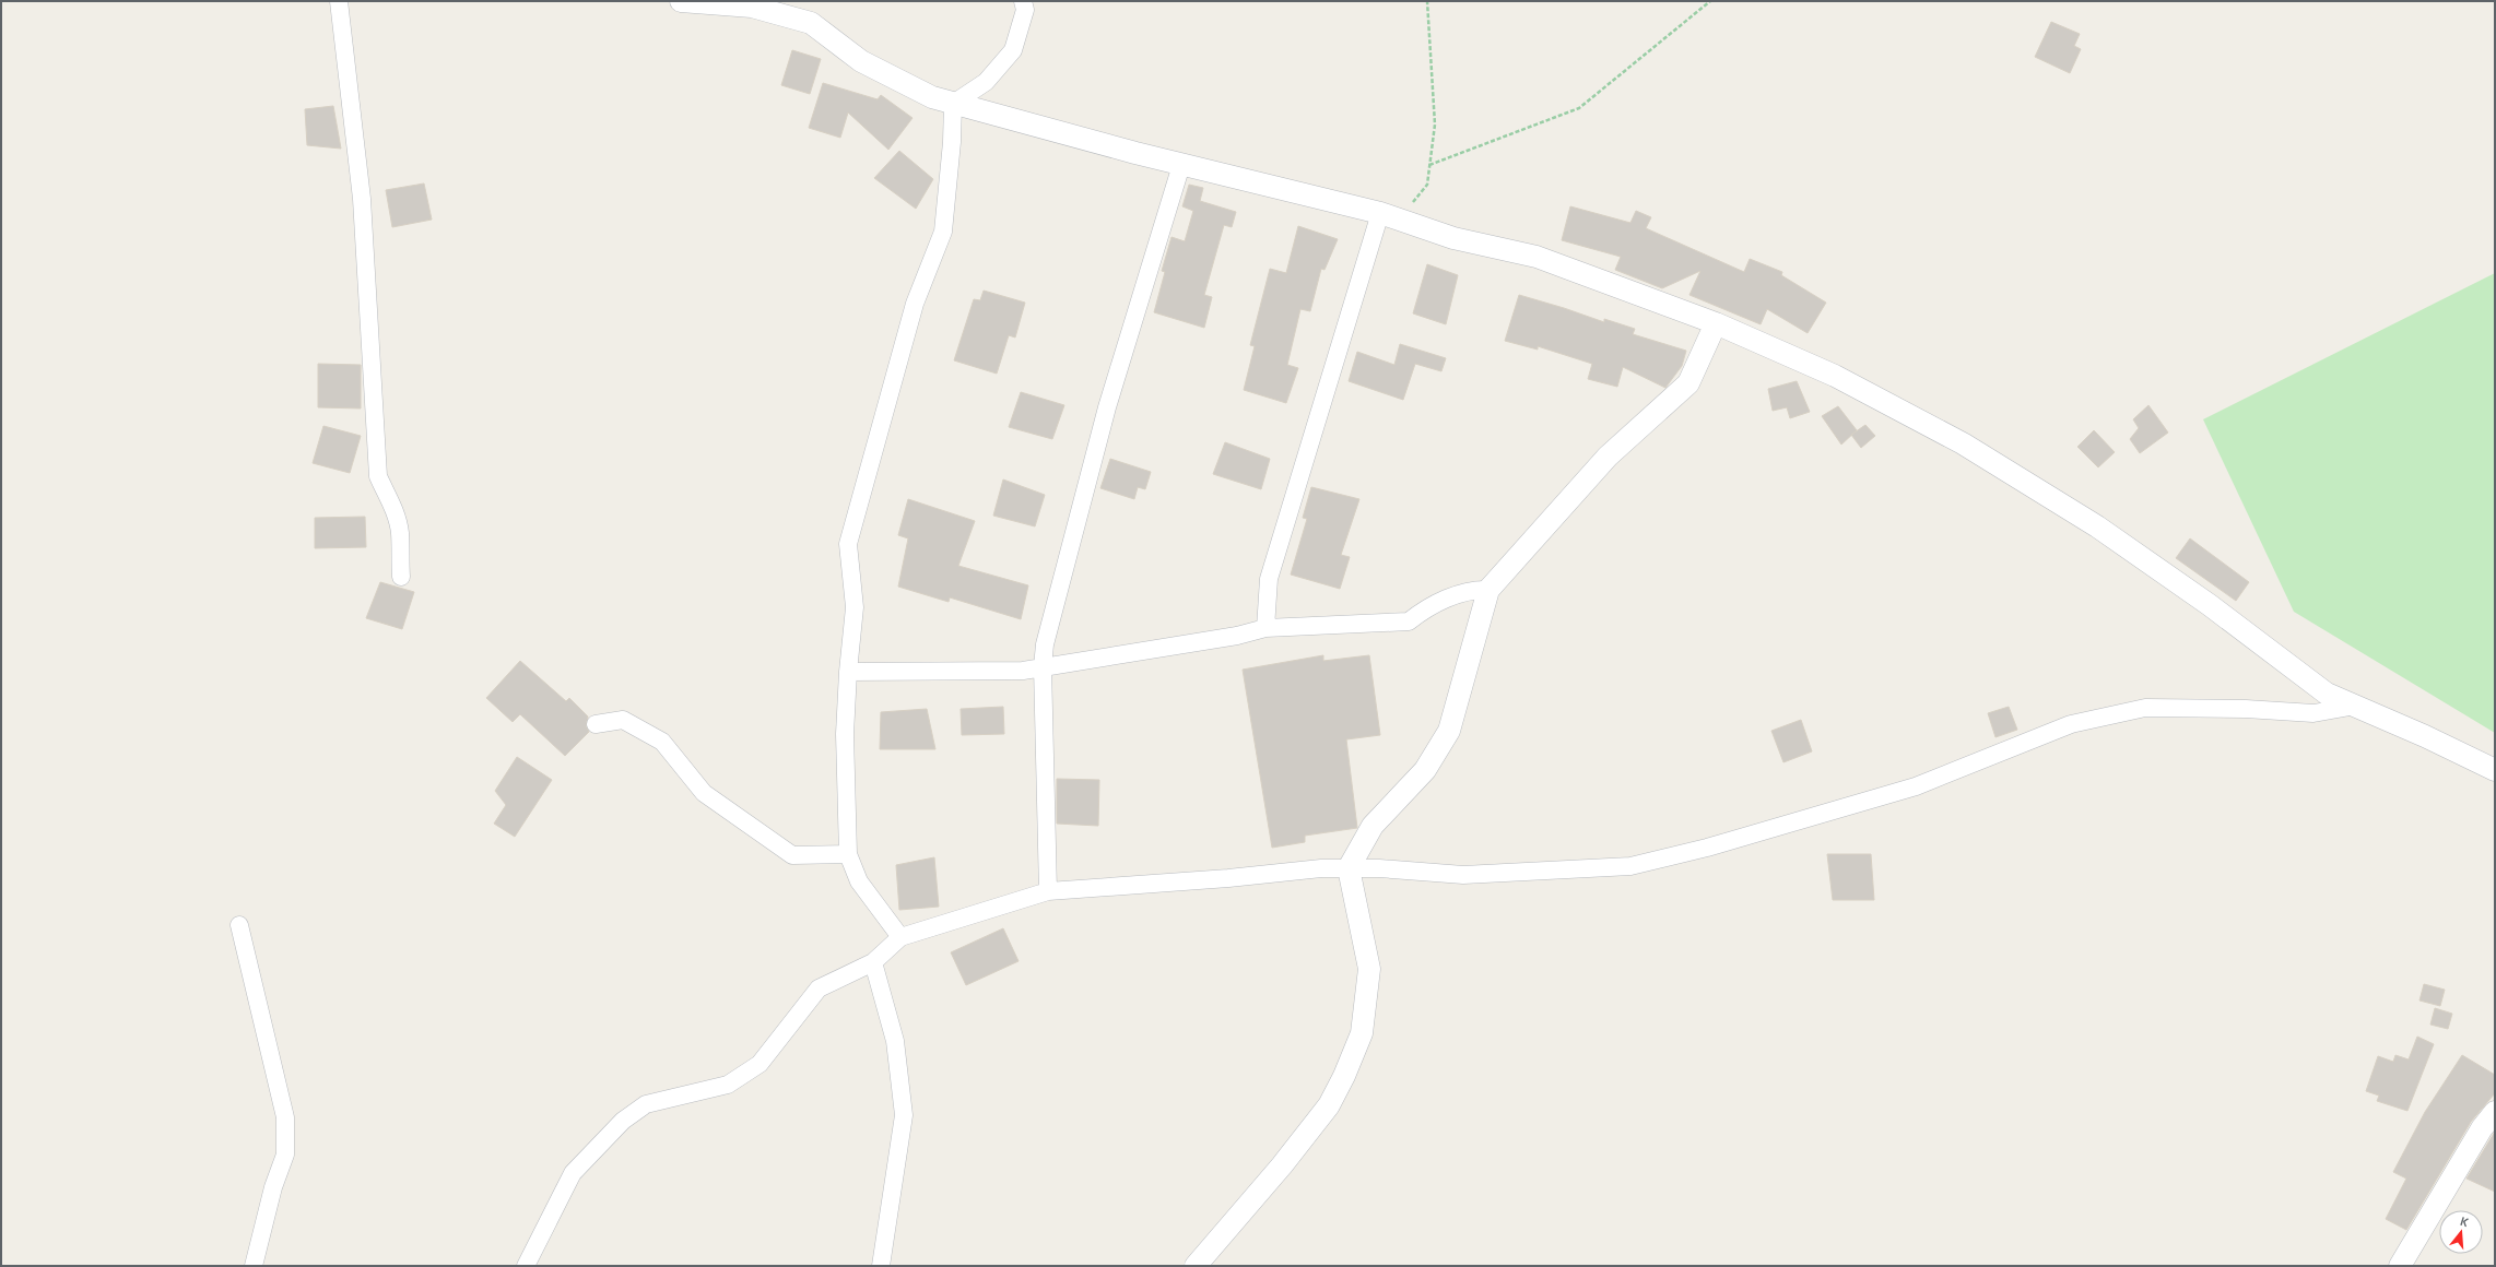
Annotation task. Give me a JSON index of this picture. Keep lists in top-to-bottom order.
{
  "north": "top"
}
